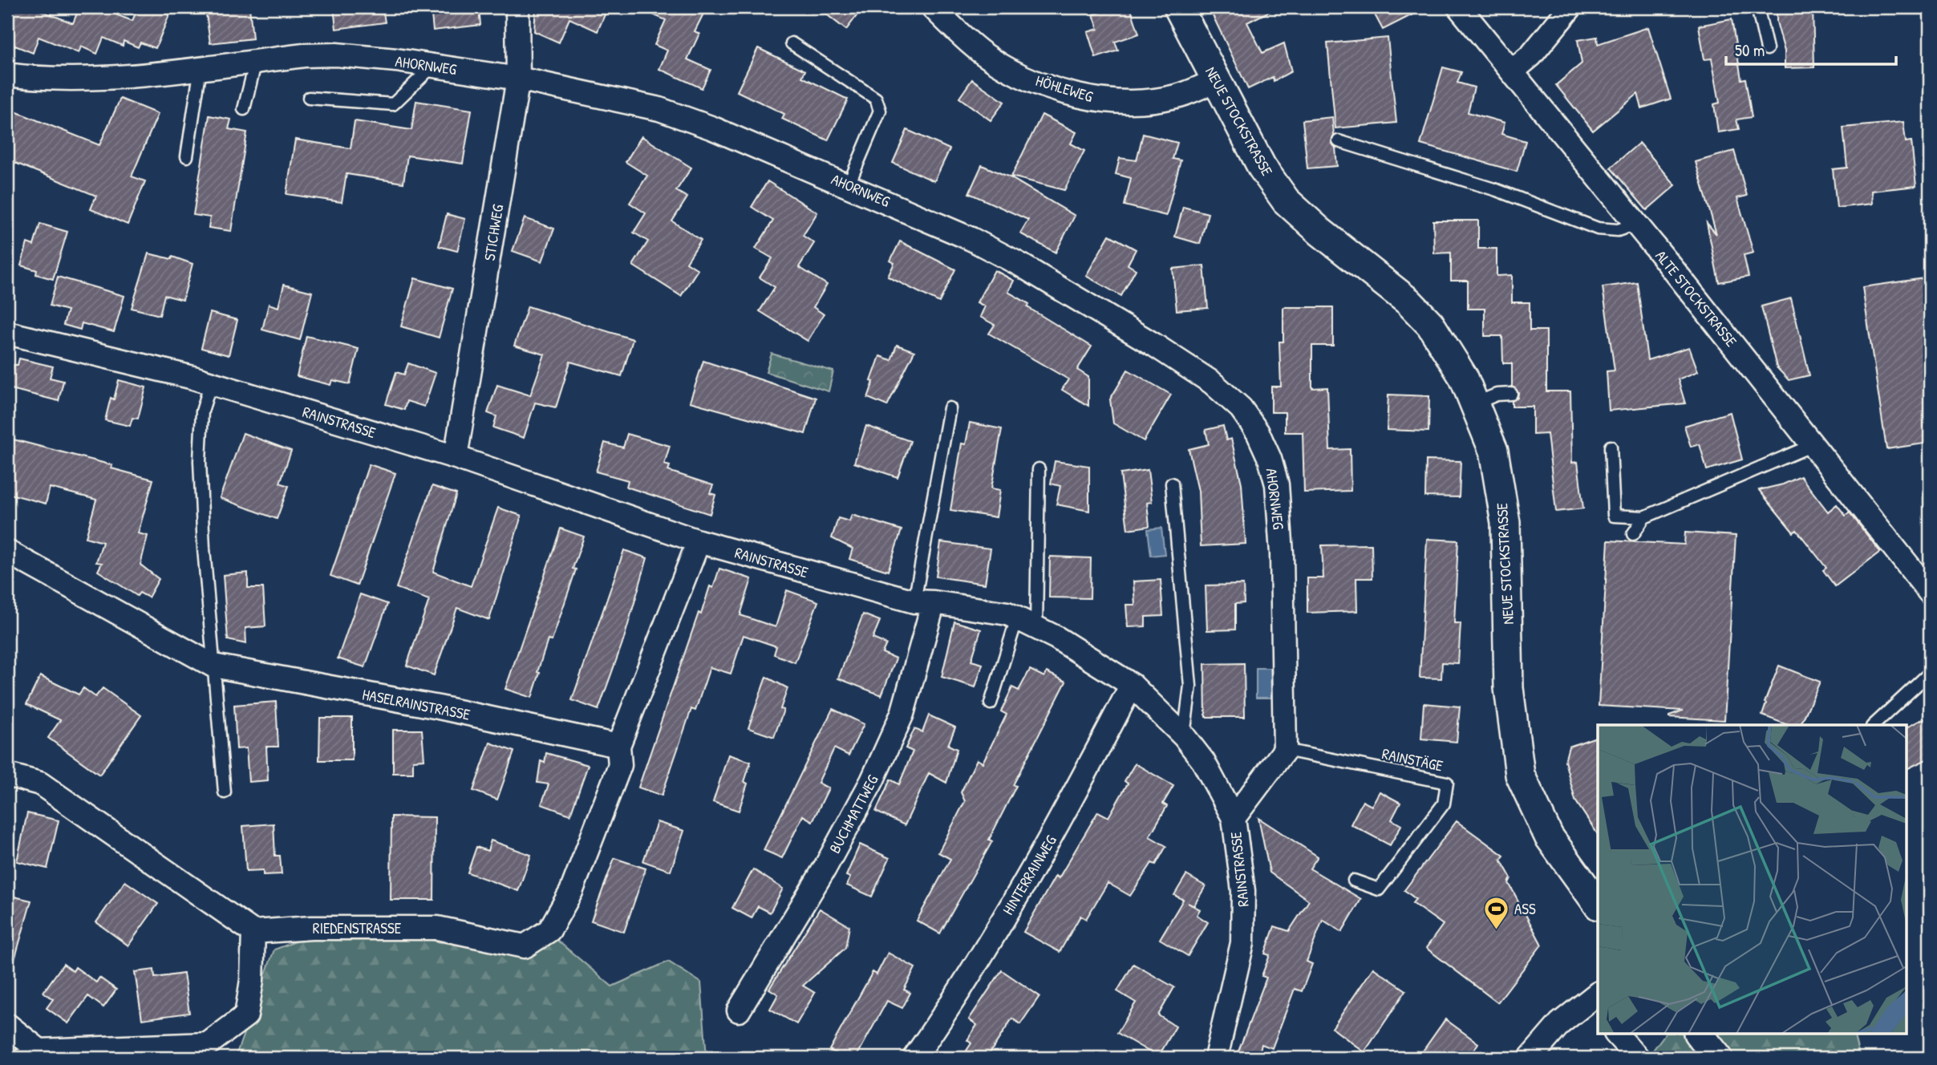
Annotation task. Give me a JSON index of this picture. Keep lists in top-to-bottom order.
{
  "streets": {
    "street": [
      "AHORNWEG",
      "HÖHLEWEG",
      "NEUE STOCKSTRASSE",
      "STICHWEG",
      "ALTE STOCKSTRASSE",
      "RAINSTRASSE",
      "HASELRAINSTRASSE",
      "BUCHMATTWEG",
      "HINTERRAINWEG",
      "RIEDENSTRASSE"
    ],
    "lane": ["RAINSTÄGE"]
  },
  "crossings": [
    ["AHORNWEG", "STICHWEG"],
    ["AHORNWEG", "RAINSTÄGE"],
    ["HÖHLEWEG", "NEUE STOCKSTRASSE"],
    ["STICHWEG", "RAINSTRASSE"],
    ["RAINSTRASSE", "BUCHMATTWEG"],
    ["RAINSTRASSE", "HINTERRAINWEG"],
    ["RAINSTRASSE", "RIEDENSTRASSE"],
    ["HASELRAINSTRASSE", "RIEDENSTRASSE"]
  ],
  "places": {
    "sports": ["ASS"]
  },
  "scale_bar": "50 m"
}
